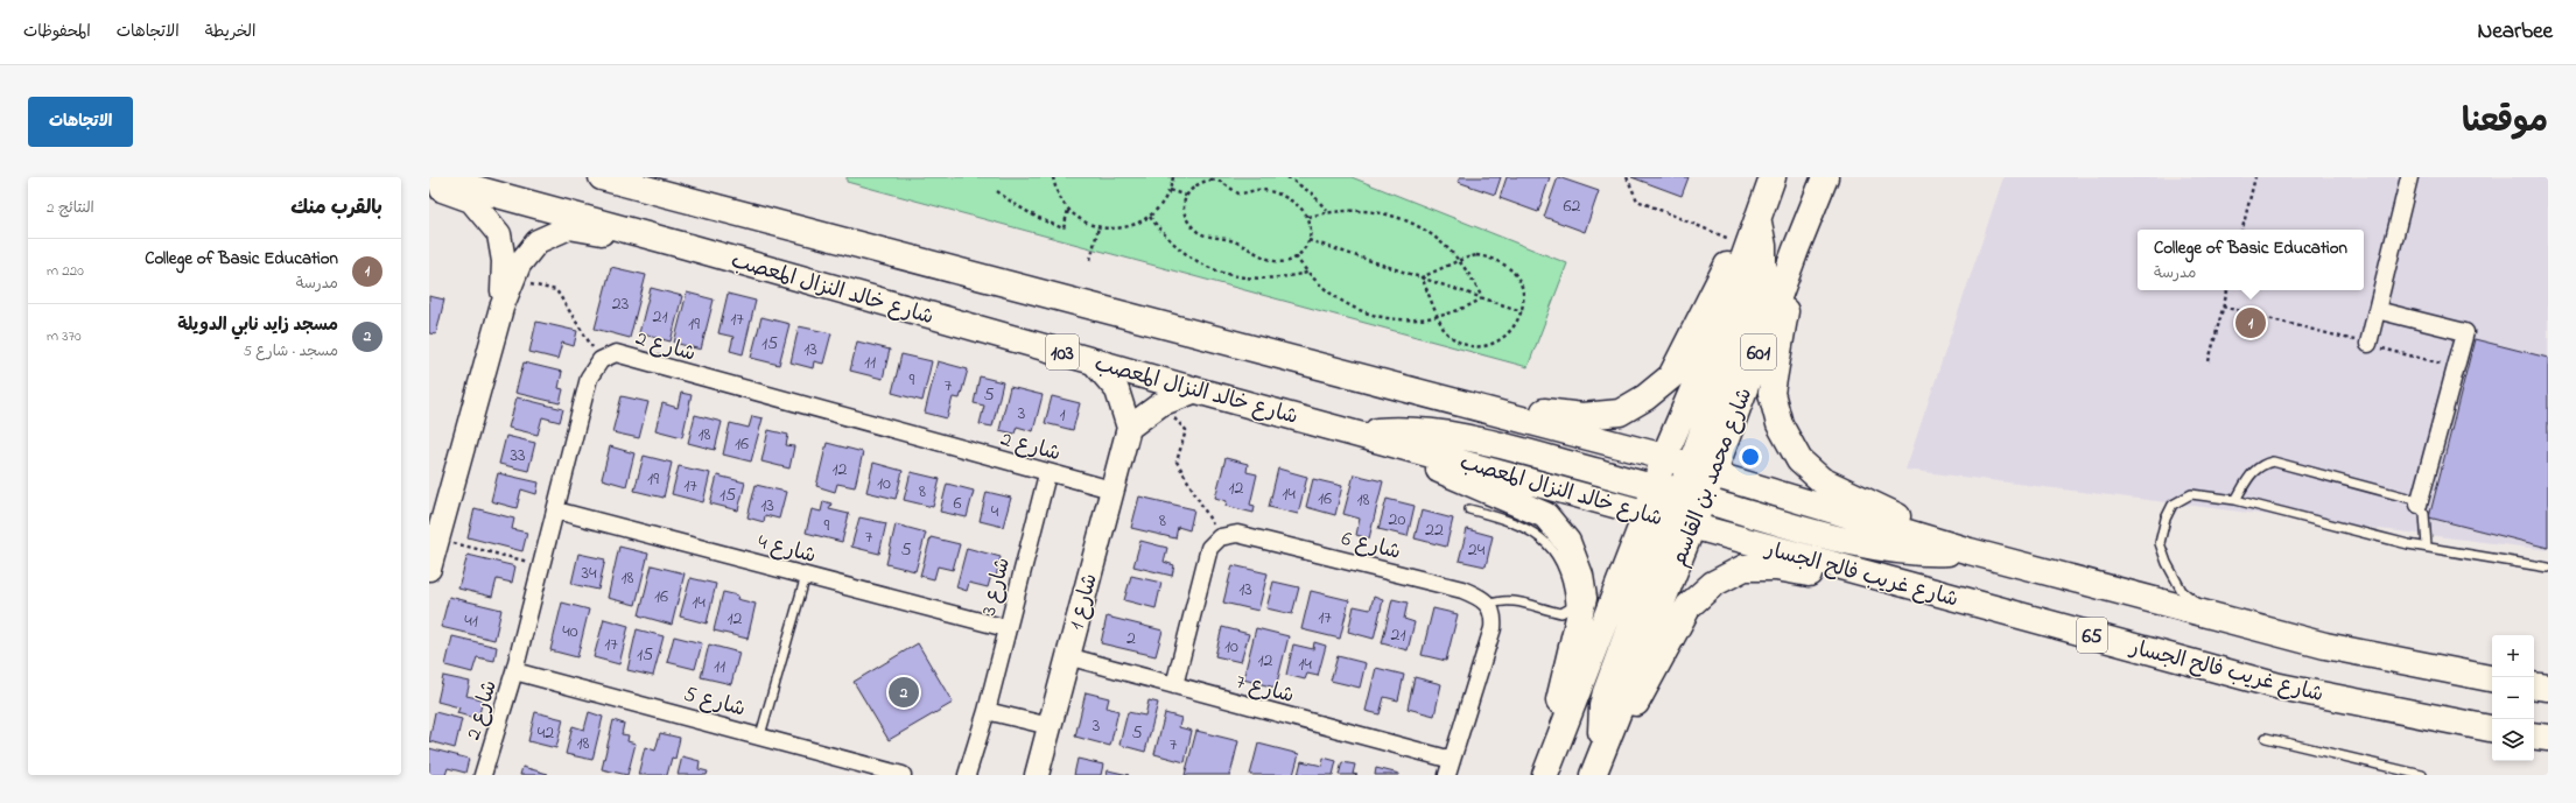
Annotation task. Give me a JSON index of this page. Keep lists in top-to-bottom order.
{
  "streets": {
    "main road": [
      "شارع خالد النزال المعصب",
      "103",
      "601",
      "شارع محمد بن القاسم",
      "شارع غريب فالح الجسار",
      "65"
    ],
    "street": [
      "شارع 2",
      "شارع 6",
      "شارع 4",
      "شارع 3",
      "شارع 1",
      "شارع 7",
      "شارع 5"
    ]
  },
  "crossings": [
    ["شارع خالد النزال المعصب", "601"],
    ["شارع خالد النزال المعصب", "شارع محمد بن القاسم"],
    ["شارع خالد النزال المعصب", "شارع غريب فالح الجسار"],
    ["شارع 2", "شارع 4"],
    ["شارع 2", "شارع 3"],
    ["شارع 2", "شارع 1"],
    ["شارع 2", "شارع 5"],
    ["103", "601"],
    ["شارع محمد بن القاسم", "شارع غريب فالح الجسار"],
    ["شارع محمد بن القاسم", "65"],
    ["شارع 4", "شارع 3"],
    ["شارع 1", "شارع 7"]
  ],
  "house_numbers": [
    "62",
    "23",
    "21",
    "17",
    "19",
    "15",
    "13",
    "11",
    "9",
    "7",
    "5",
    "3",
    "1",
    "18",
    "16",
    "33",
    "12",
    "19",
    "10",
    "17",
    "12",
    "8",
    "14",
    "15",
    "16",
    "18",
    "6",
    "13",
    "4",
    "20",
    "8",
    "9",
    "22",
    "7",
    "5",
    "24",
    "34",
    "18",
    "13",
    "16",
    "14",
    "17",
    "12",
    "41",
    "40",
    "21",
    "2",
    "17",
    "10",
    "15",
    "12",
    "14",
    "11",
    "3",
    "42",
    "5",
    "18",
    "7"
  ],
  "page": {
    "header": "Nearbee",
    "nav": ["الخريطة", "الاتجاهات", "المحفوظات"],
    "title": "موقعنا",
    "buttons": "الاتجاهات",
    "heading": ["بالقرب منك", "النتائج: 2"],
    "popup": ["College of Basic Education", "مدرسة"],
    "list": [
      {
        "mark": "1",
        "name": "College of Basic Education",
        "note": "مدرسة",
        "value": "220 m"
      },
      {
        "mark": "2",
        "name": "مسجد زايد نابي الدويلة",
        "note": "مسجد · شارع 5",
        "value": "370 m"
      }
    ],
    "pins": ["1", "2"],
    "map_buttons": ["+", "−"]
  }
}
